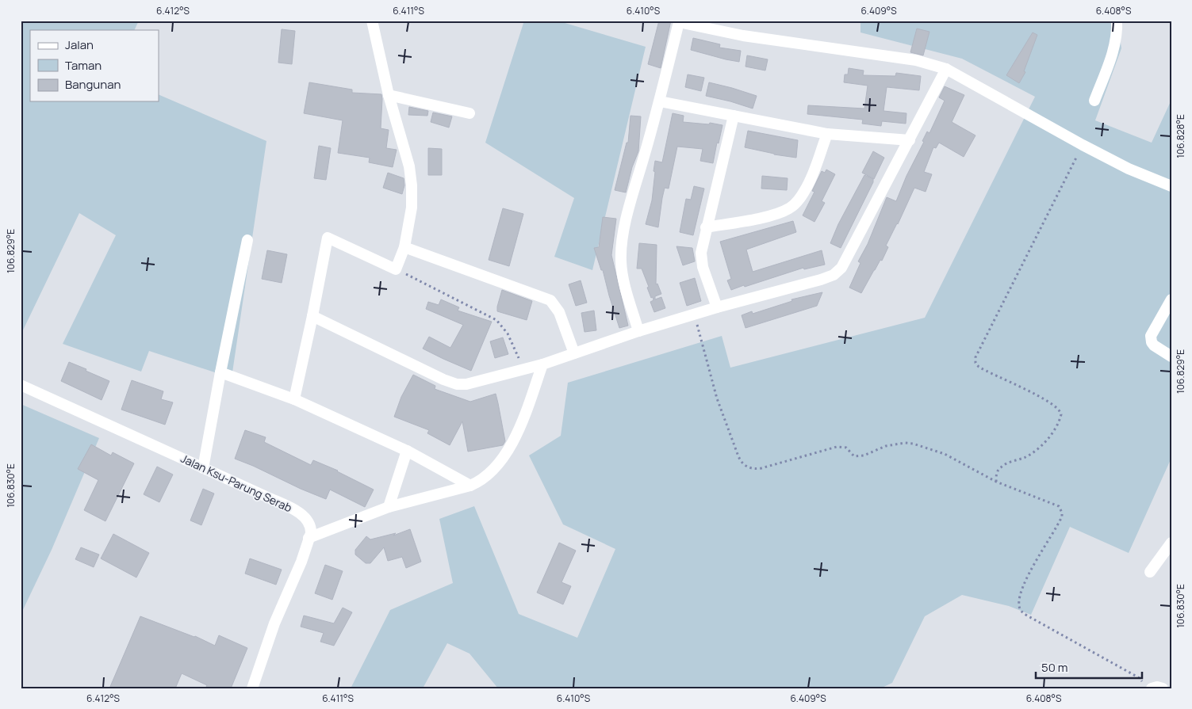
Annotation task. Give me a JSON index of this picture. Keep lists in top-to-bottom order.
{
  "streets": {
    "street": ["Jalan Ksu-Parung Serab"]
  },
  "legend": ["Jalan", "Taman", "Bangunan"],
  "scale_bar": "50 m",
  "coordinates": [
    "6.412°S",
    "6.411°S",
    "6.410°S",
    "6.409°S",
    "6.408°S",
    "106.828°E",
    "106.829°E",
    "106.830°E"
  ]
}
